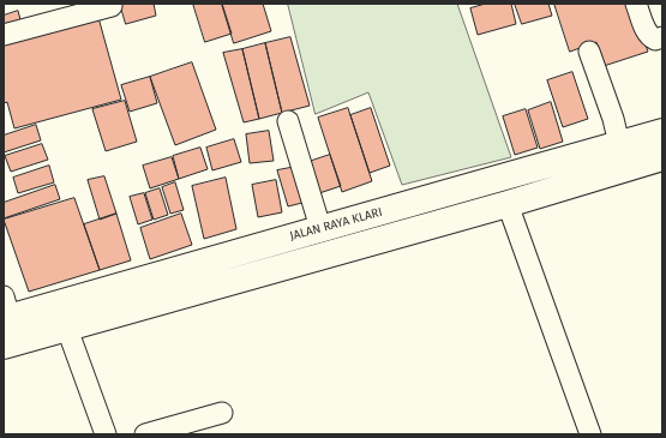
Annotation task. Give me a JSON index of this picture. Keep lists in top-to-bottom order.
{
  "streets": {
    "highway": ["JALAN RAYA KLARI"]
  }
}
